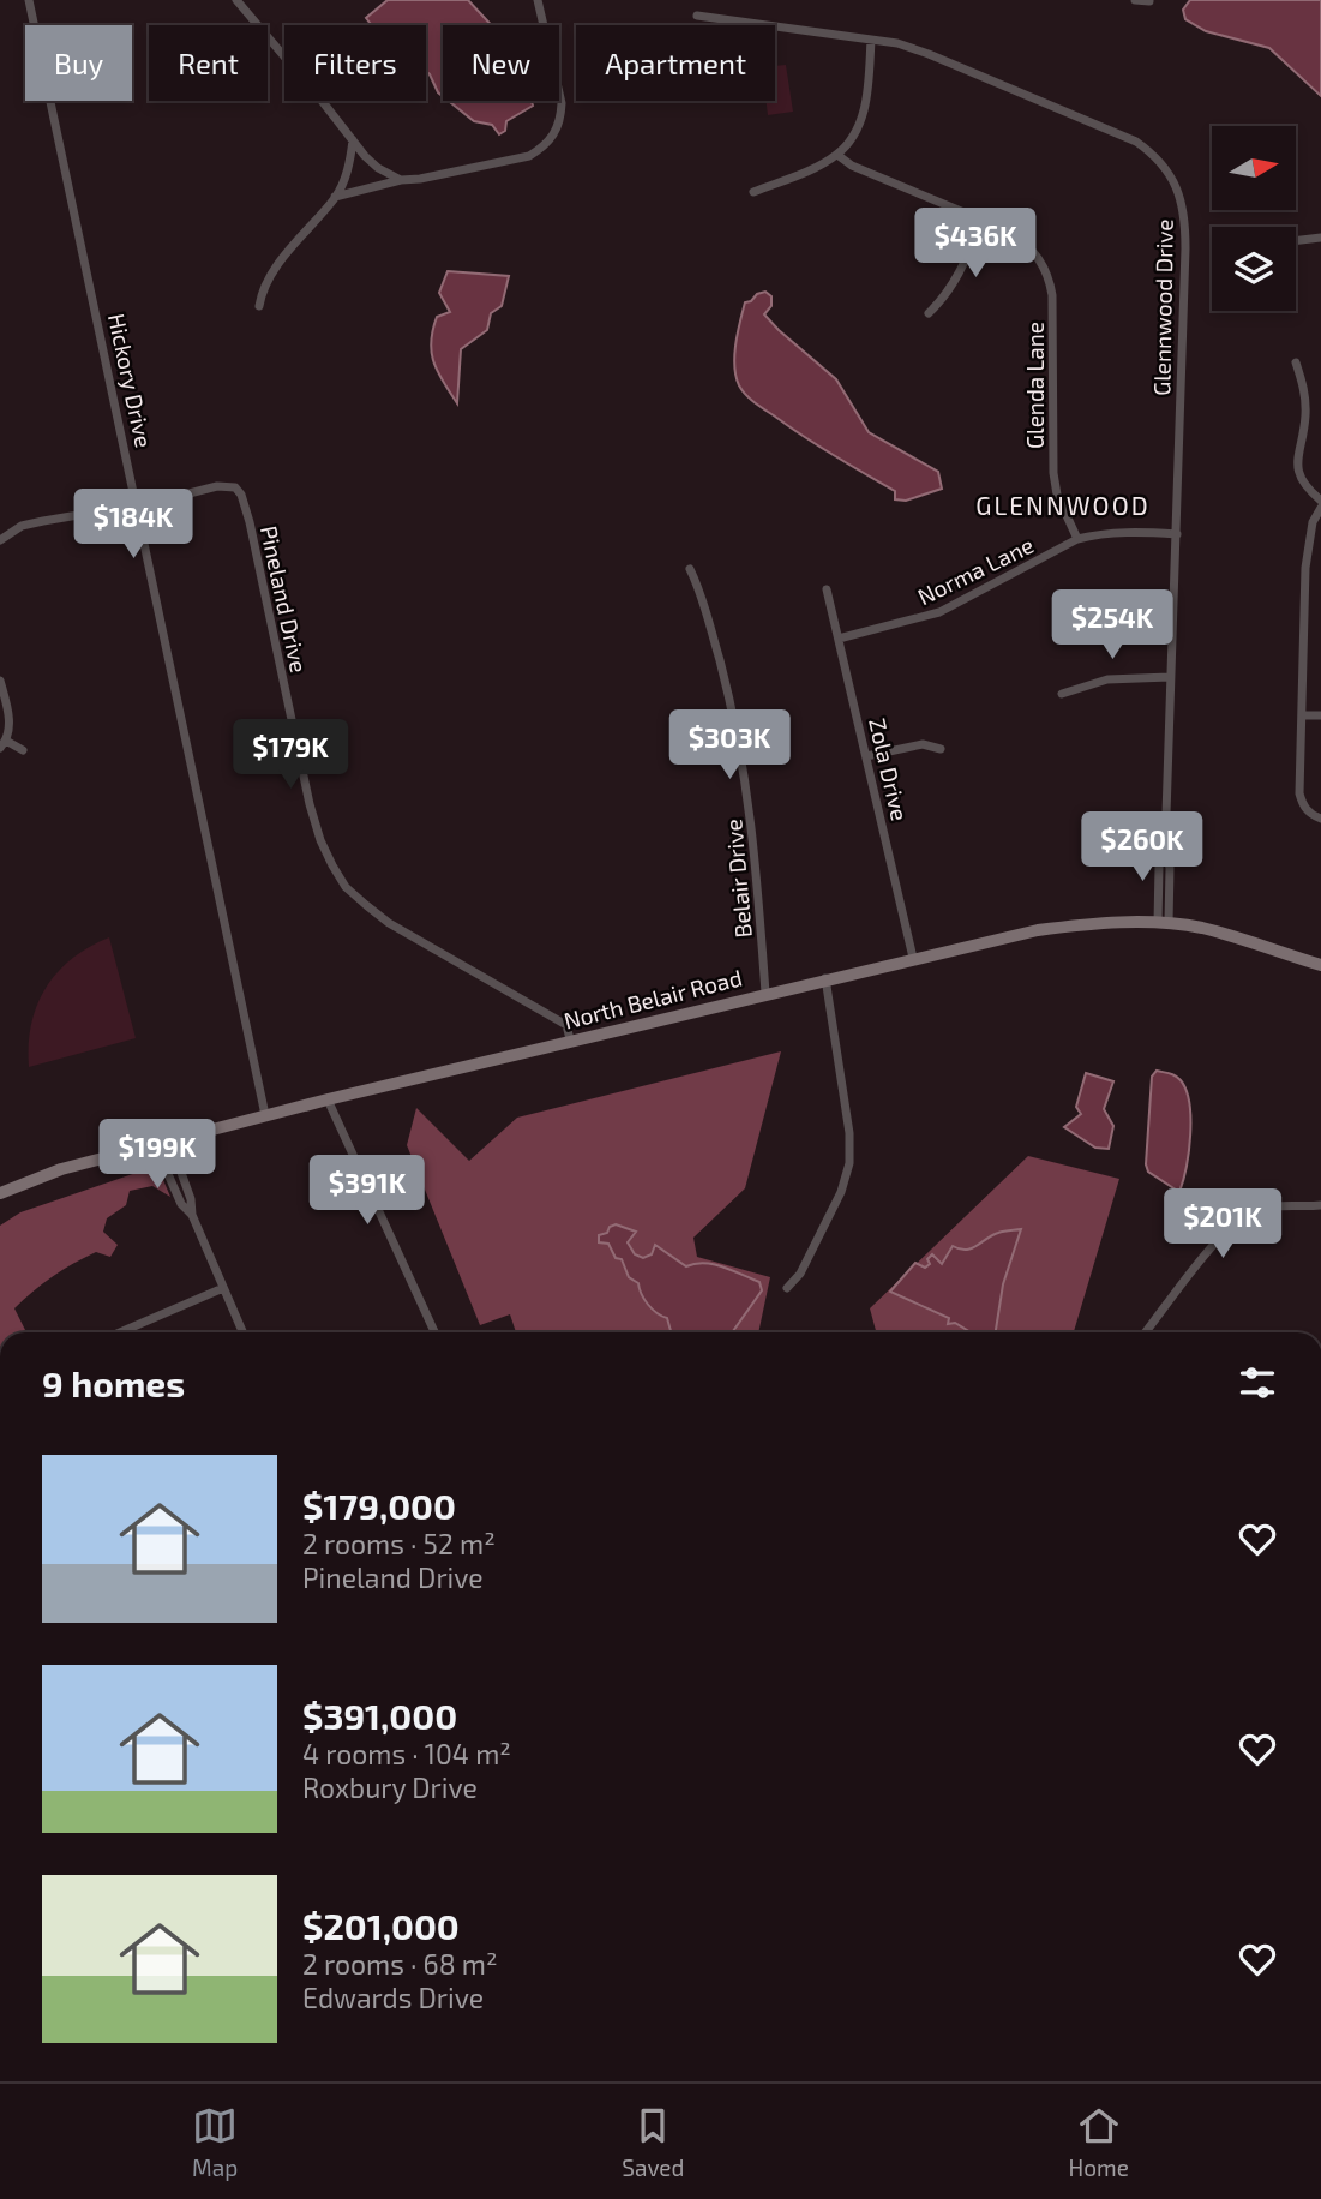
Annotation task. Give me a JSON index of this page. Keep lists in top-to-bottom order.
{
  "streets": {
    "main road": ["North Belair Road"],
    "street": [
      "Glennwood Drive",
      "Hickory Drive",
      "Glenda Lane",
      "Norma Lane",
      "Pineland Drive",
      "Zola Drive",
      "Belair Drive"
    ]
  },
  "crossings": [
    ["Glennwood Drive", "Norma Lane"],
    ["Glennwood Drive", "North Belair Road"],
    ["Hickory Drive", "Pineland Drive"],
    ["Hickory Drive", "North Belair Road"],
    ["Glenda Lane", "Norma Lane"],
    ["Norma Lane", "Zola Drive"],
    ["Pineland Drive", "North Belair Road"],
    ["Zola Drive", "North Belair Road"],
    ["Belair Drive", "North Belair Road"]
  ],
  "districts": ["GLENNWOOD"],
  "north": "right",
  "page": {
    "chip": [
      "Buy",
      "Rent",
      "Filters",
      "New",
      "Apartment"
    ],
    "price": [
      "$436K",
      "$184K",
      "$254K",
      "$303K",
      "$179K",
      "$260K",
      "$199K",
      "$391K",
      "$201K"
    ],
    "heading": "9 homes",
    "list": [
      {
        "name": "$179,000",
        "note": "2 rooms · 52 m² · Pineland Drive"
      },
      {
        "name": "$391,000",
        "note": "4 rooms · 104 m² · Roxbury Drive"
      },
      {
        "name": "$201,000",
        "note": "2 rooms · 68 m² · Edwards Drive"
      }
    ],
    "tabs": ["Map", "Saved", "Home"]
  }
}
